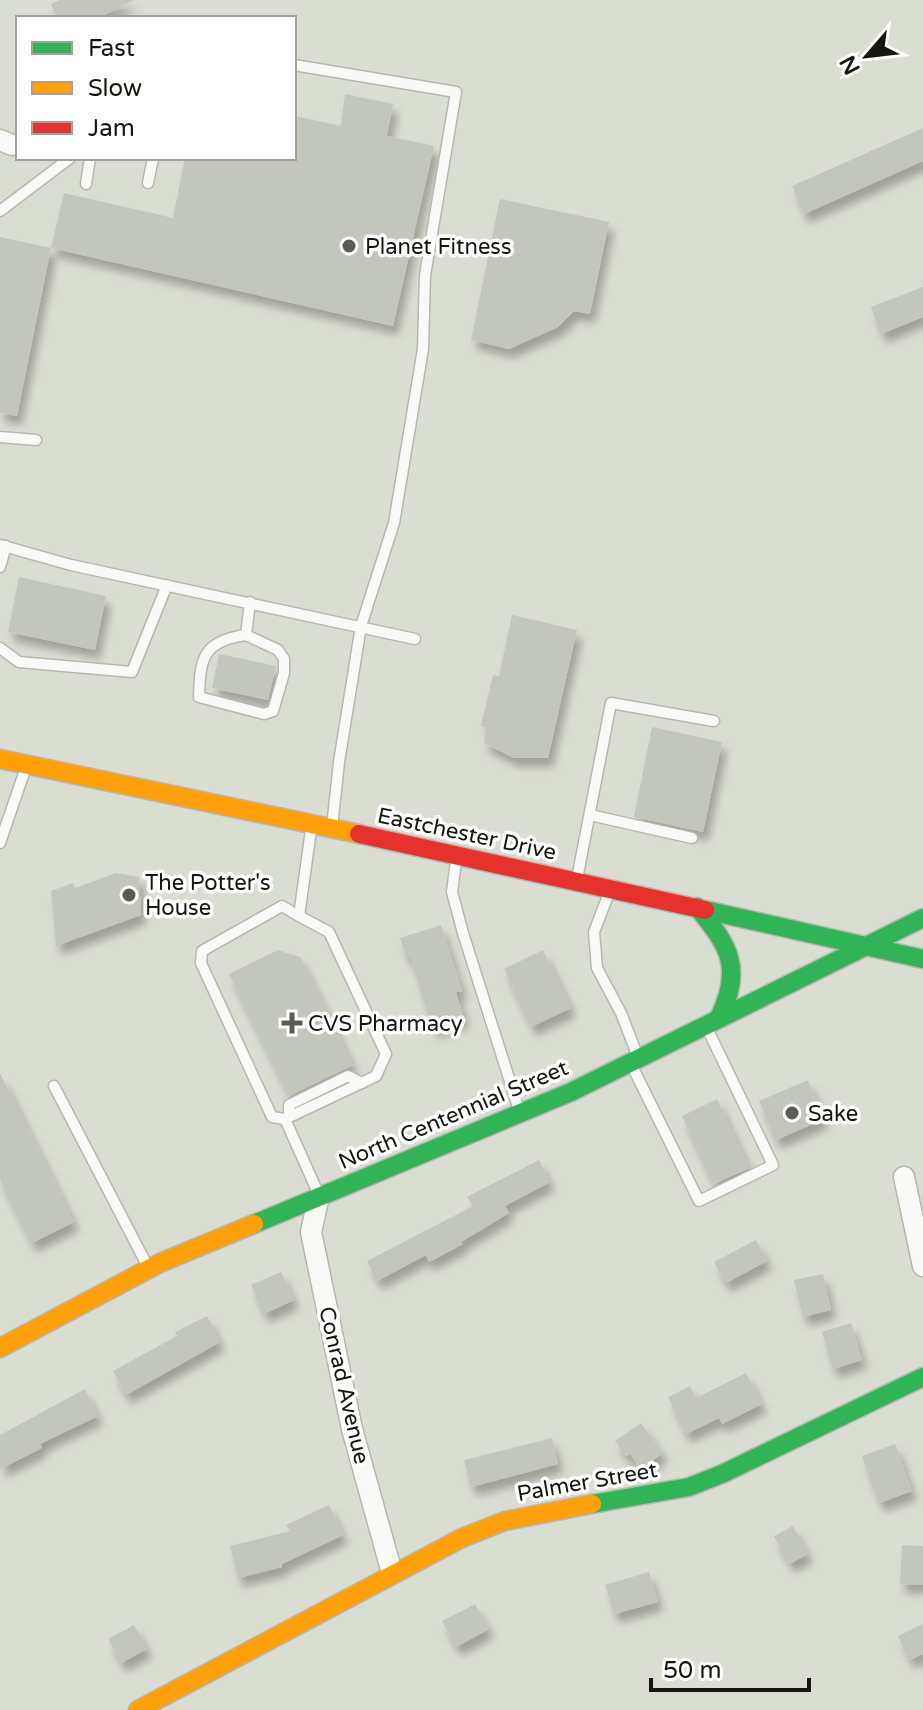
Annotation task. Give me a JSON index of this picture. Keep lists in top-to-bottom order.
{
  "streets": {
    "street": [
      "Eastchester Drive",
      "North Centennial Street",
      "Conrad Avenue",
      "Palmer Street"
    ]
  },
  "crossings": [
    ["Eastchester Drive", "North Centennial Street"],
    ["North Centennial Street", "Conrad Avenue"],
    ["Conrad Avenue", "Palmer Street"]
  ],
  "places": {
    "other": ["Planet Fitness", "The Potter's House", "Sake"],
    "health": ["CVS Pharmacy"]
  },
  "legend": ["Fast", "Slow", "Jam"],
  "scale_bar": "50 m",
  "north": "bottom left"
}
